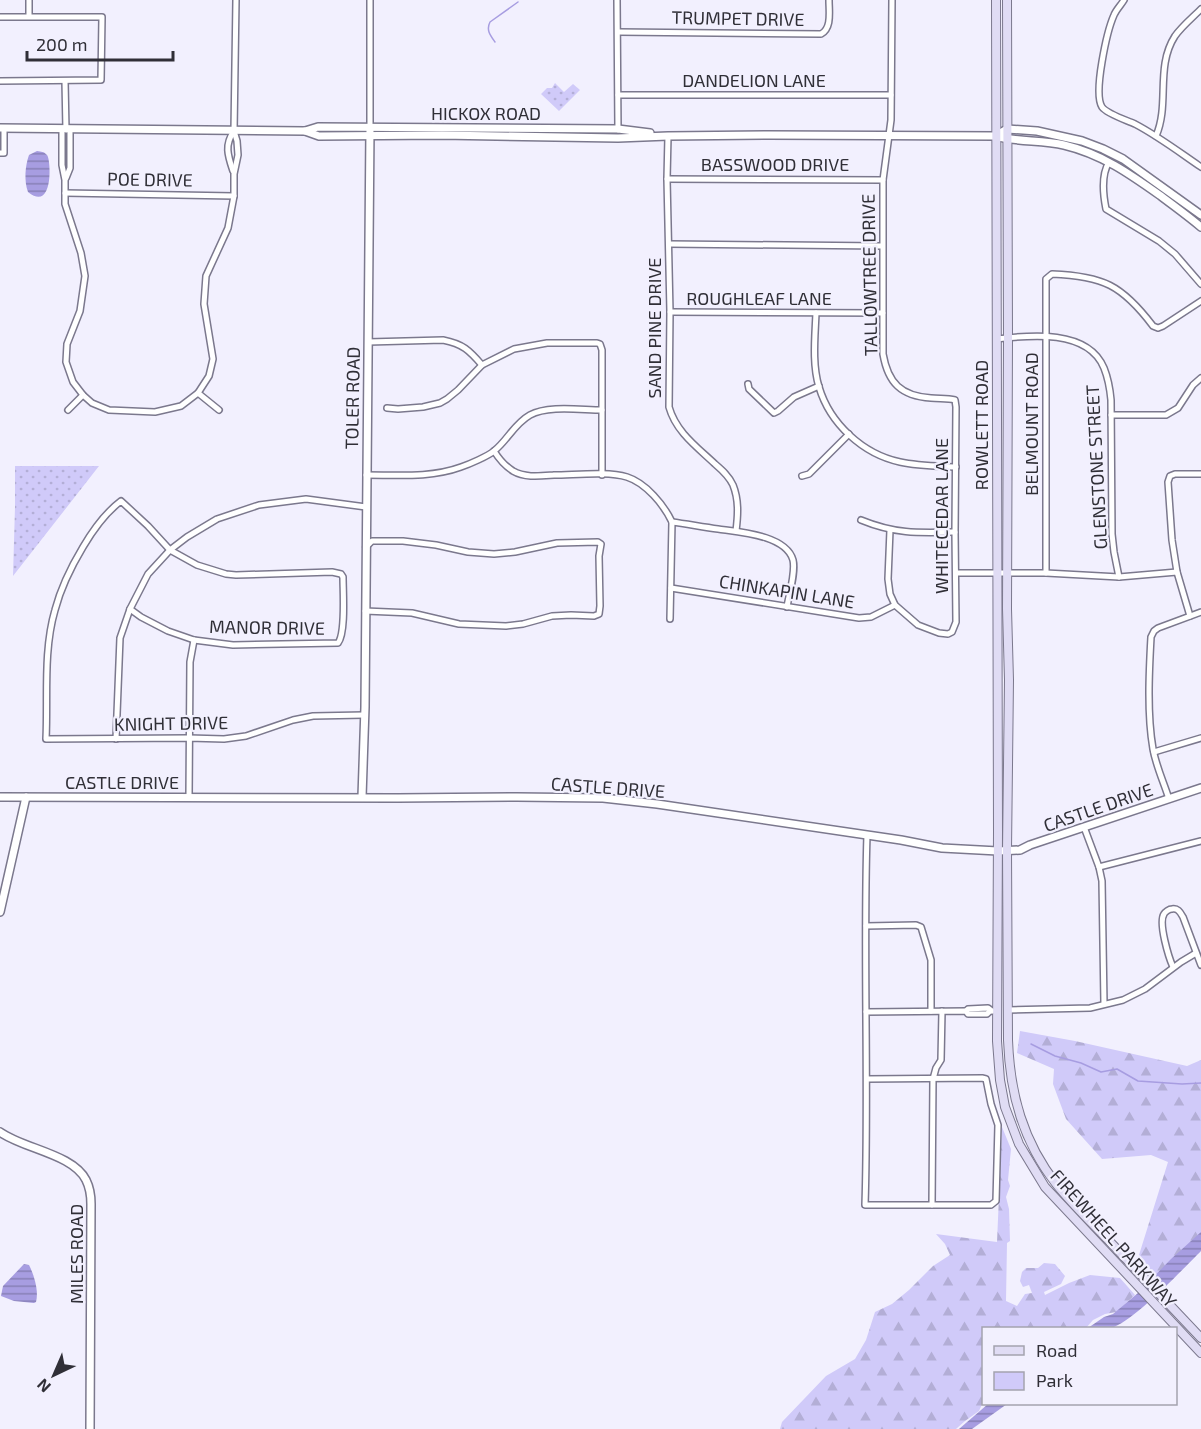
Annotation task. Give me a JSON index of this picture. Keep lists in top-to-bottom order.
{
  "streets": {
    "main road": ["ROWLETT ROAD", "FIREWHEEL PARKWAY"],
    "street": [
      "TRUMPET DRIVE",
      "DANDELION LANE",
      "HICKOX ROAD",
      "BASSWOOD DRIVE",
      "POE DRIVE",
      "TALLOWTREE DRIVE",
      "ROUGHLEAF LANE",
      "SAND PINE DRIVE",
      "TOLER ROAD",
      "BELMOUNT ROAD",
      "GLENSTONE STREET",
      "WHITECEDAR LANE",
      "CHINKAPIN LANE",
      "MANOR DRIVE",
      "KNIGHT DRIVE",
      "CASTLE DRIVE",
      "MILES ROAD"
    ]
  },
  "crossings": [
    ["DANDELION LANE", "TALLOWTREE DRIVE"],
    ["HICKOX ROAD", "TALLOWTREE DRIVE"],
    ["HICKOX ROAD", "SAND PINE DRIVE"],
    ["HICKOX ROAD", "TOLER ROAD"],
    ["HICKOX ROAD", "ROWLETT ROAD"],
    ["BASSWOOD DRIVE", "TALLOWTREE DRIVE"],
    ["BASSWOOD DRIVE", "SAND PINE DRIVE"],
    ["TALLOWTREE DRIVE", "ROUGHLEAF LANE"],
    ["TALLOWTREE DRIVE", "WHITECEDAR LANE"],
    ["ROUGHLEAF LANE", "SAND PINE DRIVE"],
    ["TOLER ROAD", "KNIGHT DRIVE"],
    ["TOLER ROAD", "CASTLE DRIVE"],
    ["BELMOUNT ROAD", "GLENSTONE STREET"],
    ["ROWLETT ROAD", "GLENSTONE STREET"],
    ["ROWLETT ROAD", "CASTLE DRIVE"],
    ["ROWLETT ROAD", "FIREWHEEL PARKWAY"],
    ["WHITECEDAR LANE", "CHINKAPIN LANE"],
    ["MANOR DRIVE", "KNIGHT DRIVE"],
    ["CASTLE DRIVE", "FIREWHEEL PARKWAY"]
  ],
  "legend": ["Road", "Park"],
  "scale_bar": "200 m",
  "north": "bottom left"
}
